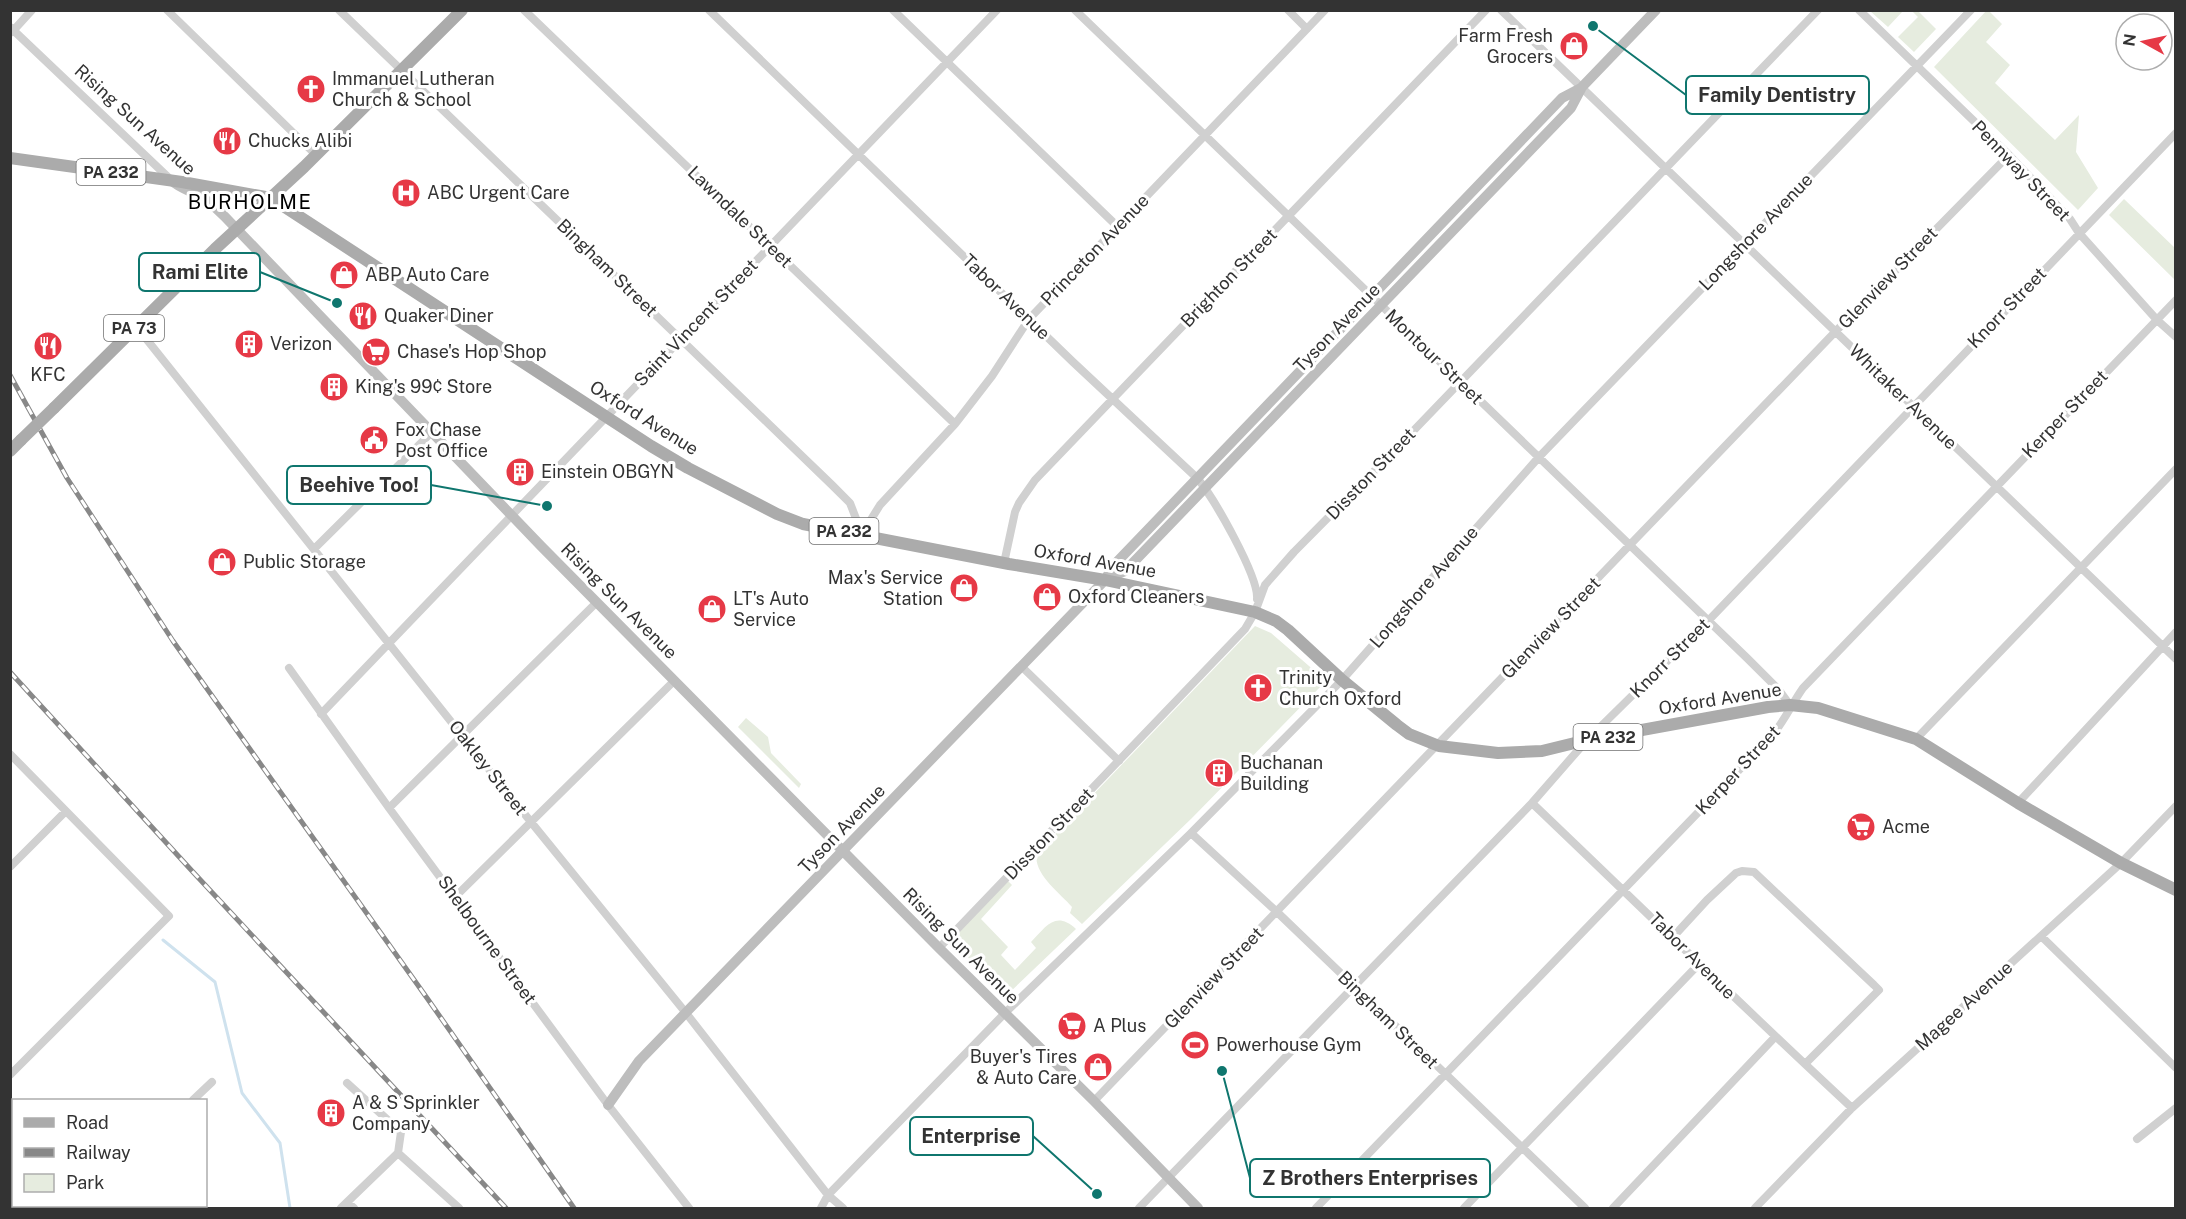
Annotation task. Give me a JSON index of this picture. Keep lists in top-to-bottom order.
{
  "streets": {
    "main road": ["PA 232", "PA 73", "Oxford Avenue"],
    "street": [
      "Rising Sun Avenue",
      "Pennway Street",
      "Lawndale Street",
      "Longshore Avenue",
      "Princeton Avenue",
      "Bingham Street",
      "Brighton Street",
      "Glenview Street",
      "Tabor Avenue",
      "Knorr Street",
      "Saint Vincent Street",
      "Tyson Avenue",
      "Montour Street",
      "Whitaker Avenue",
      "Kerper Street",
      "Disston Street",
      "Oakley Street",
      "Shelbourne Street",
      "Magee Avenue"
    ]
  },
  "crossings": [
    ["Rising Sun Avenue", "Longshore Avenue"],
    ["Rising Sun Avenue", "Glenview Street"],
    ["Rising Sun Avenue", "Knorr Street"],
    ["Rising Sun Avenue", "Saint Vincent Street"],
    ["Rising Sun Avenue", "PA 73"],
    ["Rising Sun Avenue", "Tyson Avenue"],
    ["Rising Sun Avenue", "Oxford Avenue"],
    ["Rising Sun Avenue", "Disston Street"],
    ["Pennway Street", "Longshore Avenue"],
    ["Pennway Street", "Glenview Street"],
    ["Pennway Street", "Knorr Street"],
    ["Pennway Street", "Kerper Street"],
    ["Lawndale Street", "Princeton Avenue"],
    ["Lawndale Street", "Saint Vincent Street"],
    ["Longshore Avenue", "Bingham Street"],
    ["Longshore Avenue", "Montour Street"],
    ["Longshore Avenue", "Whitaker Avenue"],
    ["Longshore Avenue", "Oxford Avenue"],
    ["Longshore Avenue", "Oakley Street"],
    ["Princeton Avenue", "Bingham Street"],
    ["Princeton Avenue", "Tabor Avenue"],
    ["Princeton Avenue", "Montour Street"],
    ["Princeton Avenue", "Oxford Avenue"],
    ["Bingham Street", "Glenview Street"],
    ["Bingham Street", "Knorr Street"],
    ["Bingham Street", "Saint Vincent Street"],
    ["Bingham Street", "PA 73"],
    ["Bingham Street", "Kerper Street"],
    ["Bingham Street", "Oxford Avenue"],
    ["Brighton Street", "Tabor Avenue"],
    ["Brighton Street", "Montour Street"],
    ["Brighton Street", "Oxford Avenue"],
    ["Glenview Street", "Montour Street"],
    ["Glenview Street", "Whitaker Avenue"],
    ["Glenview Street", "Oxford Avenue"],
    ["Tabor Avenue", "Knorr Street"],
    ["Tabor Avenue", "Saint Vincent Street"],
    ["Tabor Avenue", "Tyson Avenue"],
    ["Tabor Avenue", "Kerper Street"],
    ["Tabor Avenue", "Oxford Avenue"],
    ["Tabor Avenue", "Disston Street"],
    ["Tabor Avenue", "Magee Avenue"],
    ["Knorr Street", "Montour Street"],
    ["Knorr Street", "Whitaker Avenue"],
    ["Knorr Street", "Oxford Avenue"],
    ["Saint Vincent Street", "Oxford Avenue"],
    ["Saint Vincent Street", "Oakley Street"],
    ["Saint Vincent Street", "Shelbourne Street"],
    ["PA 73", "Oxford Avenue"],
    ["PA 73", "Oakley Street"],
    ["Tyson Avenue", "Montour Street"],
    ["Tyson Avenue", "Whitaker Avenue"],
    ["Tyson Avenue", "Oxford Avenue"],
    ["Tyson Avenue", "Oakley Street"],
    ["Tyson Avenue", "Shelbourne Street"],
    ["Montour Street", "Kerper Street"],
    ["Montour Street", "Oxford Avenue"],
    ["Montour Street", "Disston Street"],
    ["Whitaker Avenue", "Kerper Street"],
    ["Whitaker Avenue", "Disston Street"],
    ["Kerper Street", "Oxford Avenue"],
    ["Oxford Avenue", "Disston Street"],
    ["Oxford Avenue", "Magee Avenue"]
  ],
  "districts": ["BURHOLME"],
  "places": {
    "other": [
      "Family Dentistry",
      "Rami Elite",
      "Beehive Too!",
      "Z Brothers Enterprises",
      "Enterprise"
    ],
    "shop": [
      "Farm Fresh Grocers",
      "ABP Auto Care",
      "Public Storage",
      "Max's Service Station",
      "Oxford Cleaners",
      "LT's Auto Service",
      "Buyer's Tires & Auto Care"
    ],
    "church": ["Immanuel Lutheran Church & School", "Trinity Church Oxford"],
    "restaurant": ["Chucks Alibi", "Quaker Diner", "KFC"],
    "hospital": ["ABC Urgent Care"],
    "building": [
      "Verizon",
      "King's 99¢ Store",
      "Einstein OBGYN",
      "Buchanan Building",
      "A & S Sprinkler Company"
    ],
    "supermarket": ["Chase's Hop Shop", "Acme", "A Plus"],
    "public building": ["Fox Chase Post Office"],
    "sports": ["Powerhouse Gym"]
  },
  "legend": ["Road", "Railway", "Park"],
  "north": "left"
}
